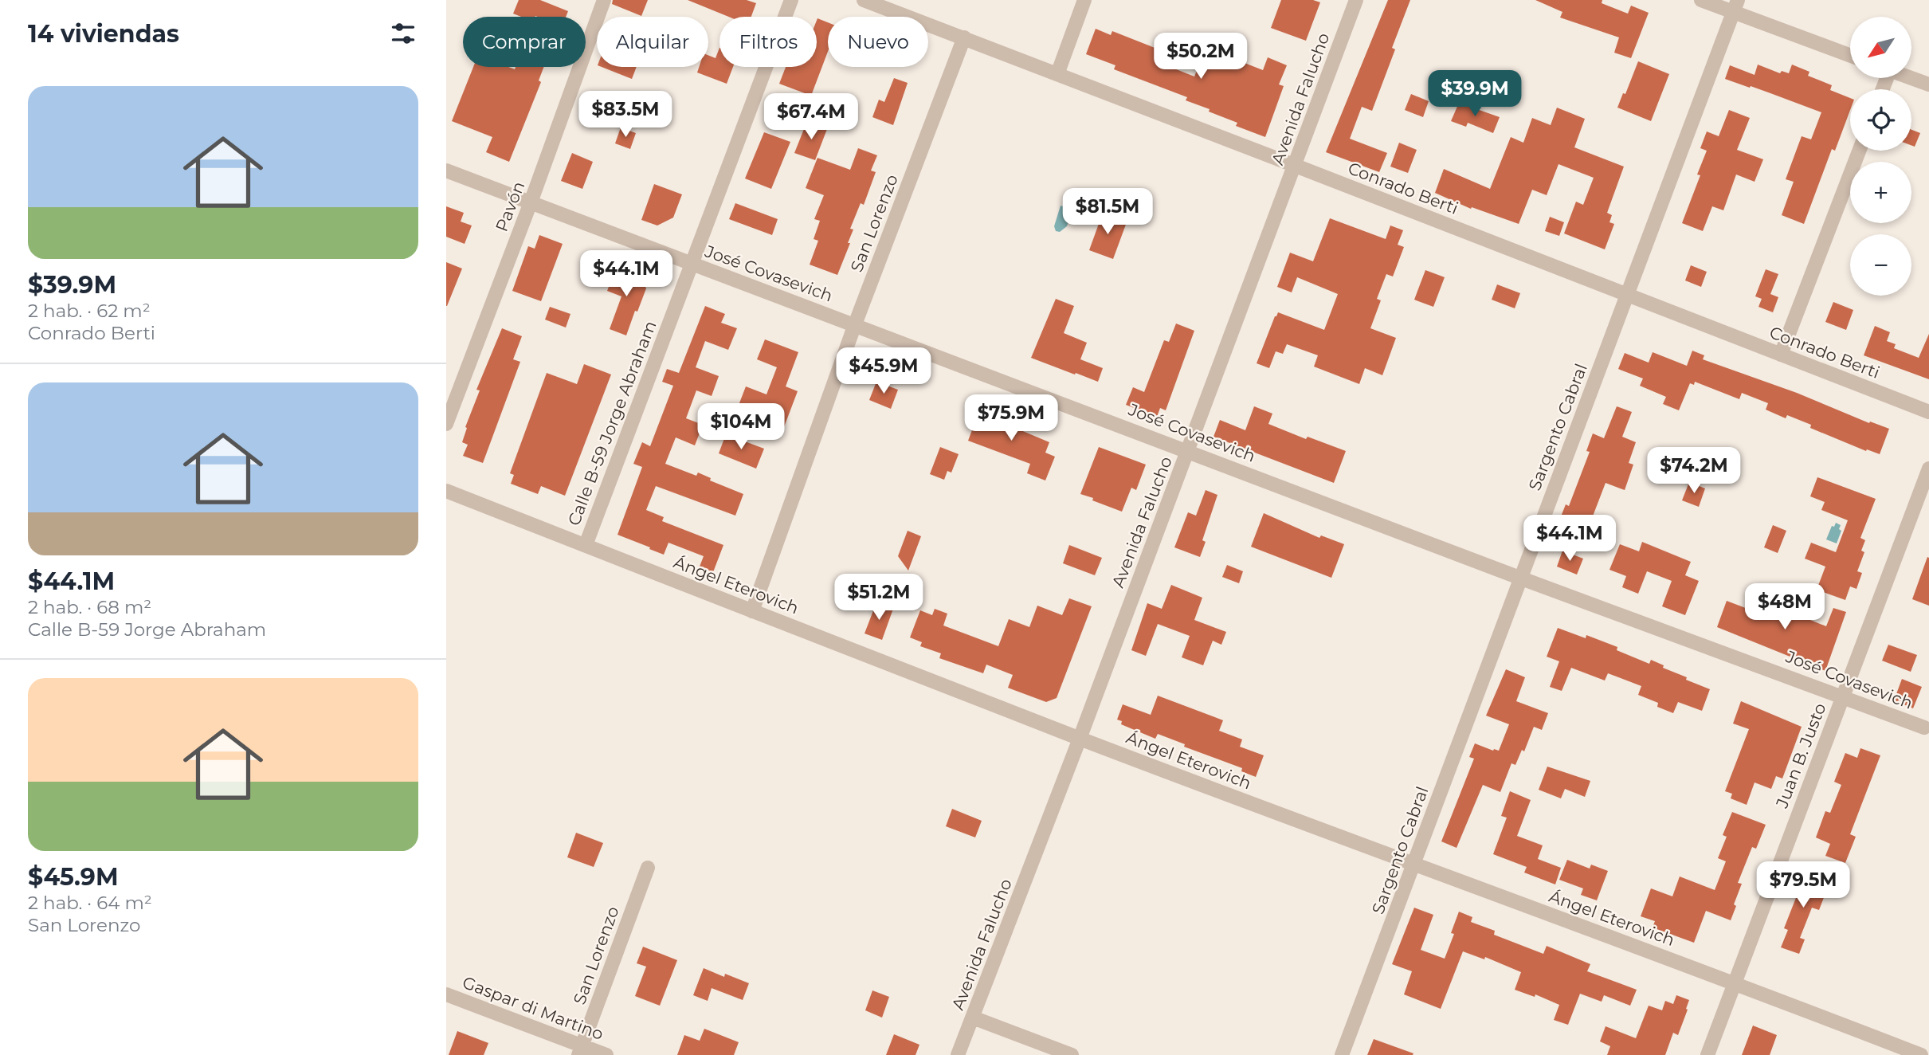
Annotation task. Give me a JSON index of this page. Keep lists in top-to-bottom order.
{
  "streets": {
    "street": [
      "Avenida Falucho",
      "Conrado Berti",
      "Pavón",
      "San Lorenzo",
      "José Covasevich",
      "Calle B-59 Jorge Abraham",
      "Sargento Cabral",
      "Ángel Eterovich",
      "Juan B. Justo",
      "Gaspar di Martino"
    ]
  },
  "crossings": [
    ["Avenida Falucho", "Conrado Berti"],
    ["Avenida Falucho", "José Covasevich"],
    ["Avenida Falucho", "Ángel Eterovich"],
    ["Conrado Berti", "San Lorenzo"],
    ["Conrado Berti", "Sargento Cabral"],
    ["Pavón", "José Covasevich"],
    ["San Lorenzo", "José Covasevich"],
    ["San Lorenzo", "Ángel Eterovich"],
    ["San Lorenzo", "Gaspar di Martino"],
    ["José Covasevich", "Calle B-59 Jorge Abraham"],
    ["José Covasevich", "Sargento Cabral"],
    ["José Covasevich", "Juan B. Justo"],
    ["Calle B-59 Jorge Abraham", "Ángel Eterovich"],
    ["Sargento Cabral", "Ángel Eterovich"],
    ["Ángel Eterovich", "Juan B. Justo"]
  ],
  "north": "bottom left",
  "page": {
    "heading": "14 viviendas",
    "map_buttons": ["+", "−"],
    "chip": [
      "Comprar",
      "Alquilar",
      "Filtros",
      "Nuevo"
    ],
    "price": [
      "$50.2M",
      "$39.9M",
      "$83.5M",
      "$67.4M",
      "$81.5M",
      "$44.1M",
      "$45.9M",
      "$75.9M",
      "$104M",
      "$74.2M",
      "$44.1M",
      "$51.2M",
      "$48M",
      "$79.5M"
    ],
    "list": [
      {
        "name": "$39.9M",
        "note": "2 hab. · 62 m² · Conrado Berti"
      },
      {
        "name": "$44.1M",
        "note": "2 hab. · 68 m² · Calle B-59 Jorge Abraham"
      },
      {
        "name": "$45.9M",
        "note": "2 hab. · 64 m² · San Lorenzo"
      }
    ]
  }
}
